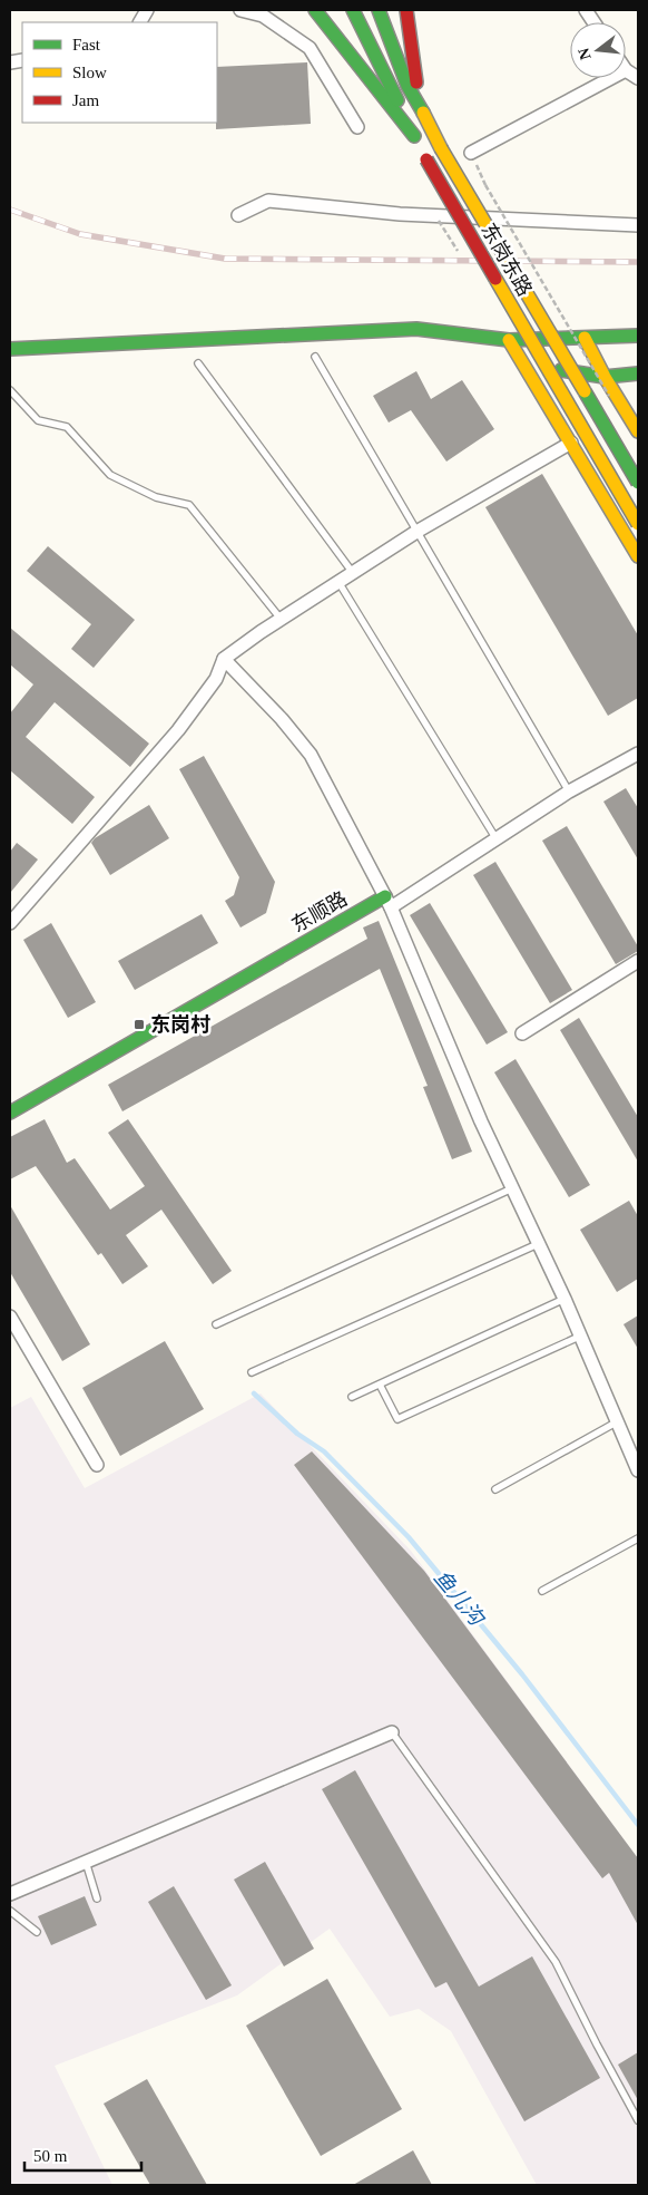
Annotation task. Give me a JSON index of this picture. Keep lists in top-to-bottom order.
{
  "streets": {
    "main road": ["东岗东路", "东顺路"]
  },
  "water": ["鱼儿沟"],
  "places": {
    "transit": ["东岗村"]
  },
  "legend": ["Fast", "Slow", "Jam"],
  "scale_bar": "50 m",
  "north": "left"
}
